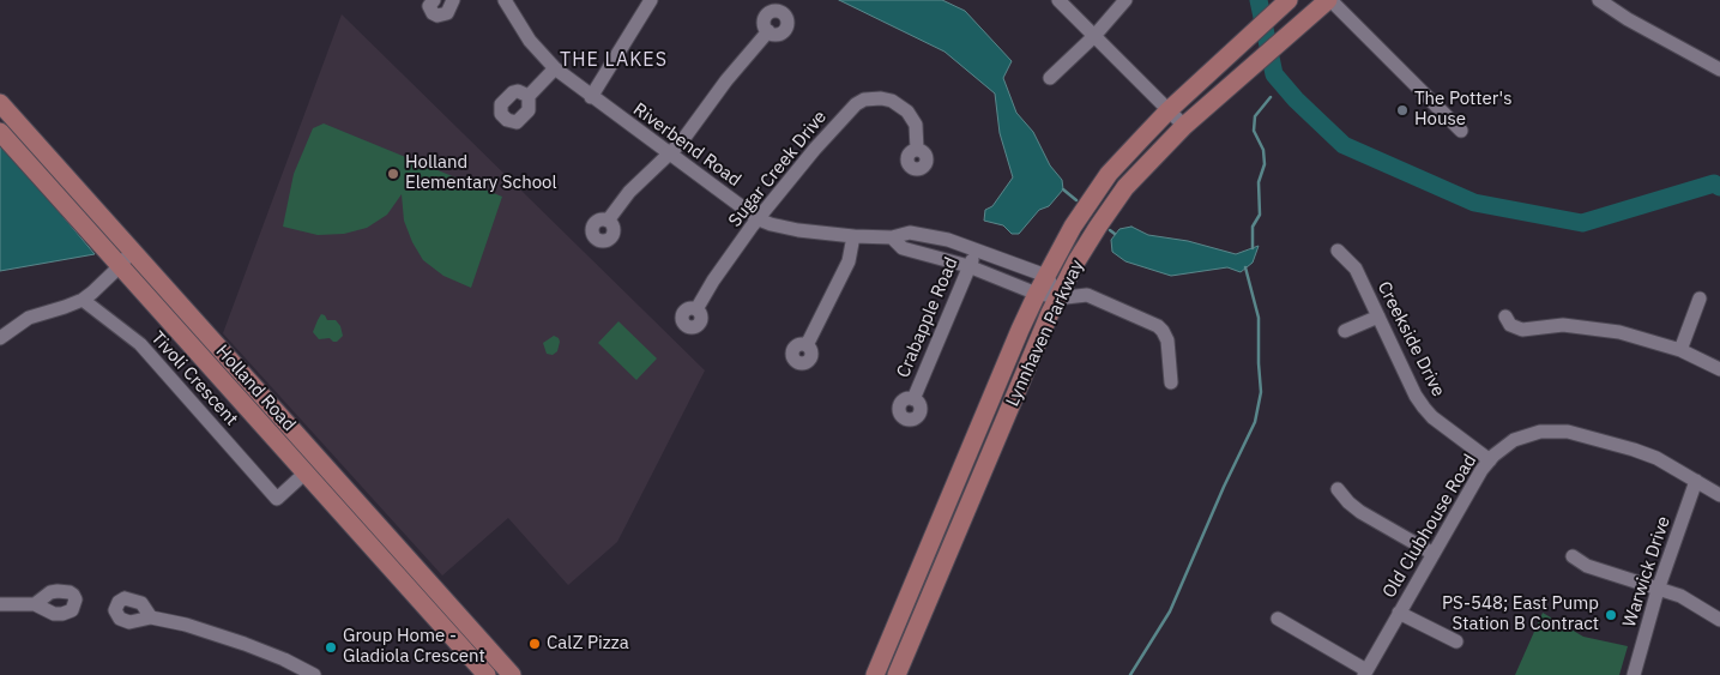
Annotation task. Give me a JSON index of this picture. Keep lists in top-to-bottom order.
{
  "streets": {
    "main road": ["Lynnhaven Parkway", "Holland Road"],
    "street": [
      "Riverbend Road",
      "Sugar Creek Drive",
      "Crabapple Road",
      "Creekside Drive",
      "Tivoli Crescent",
      "Old Clubhouse Road",
      "Warwick Drive"
    ]
  },
  "crossings": [
    ["Riverbend Road", "Sugar Creek Drive"],
    ["Riverbend Road", "Crabapple Road"],
    ["Riverbend Road", "Lynnhaven Parkway"],
    ["Creekside Drive", "Old Clubhouse Road"],
    ["Tivoli Crescent", "Holland Road"],
    ["Old Clubhouse Road", "Warwick Drive"]
  ],
  "districts": ["THE LAKES"],
  "places": [
    "The Potter's House",
    "Holland Elementary School",
    "PS-548; East Pump Station B Contract",
    "CalZ Pizza",
    "Group Home - Gladiola Crescent"
  ]
}
